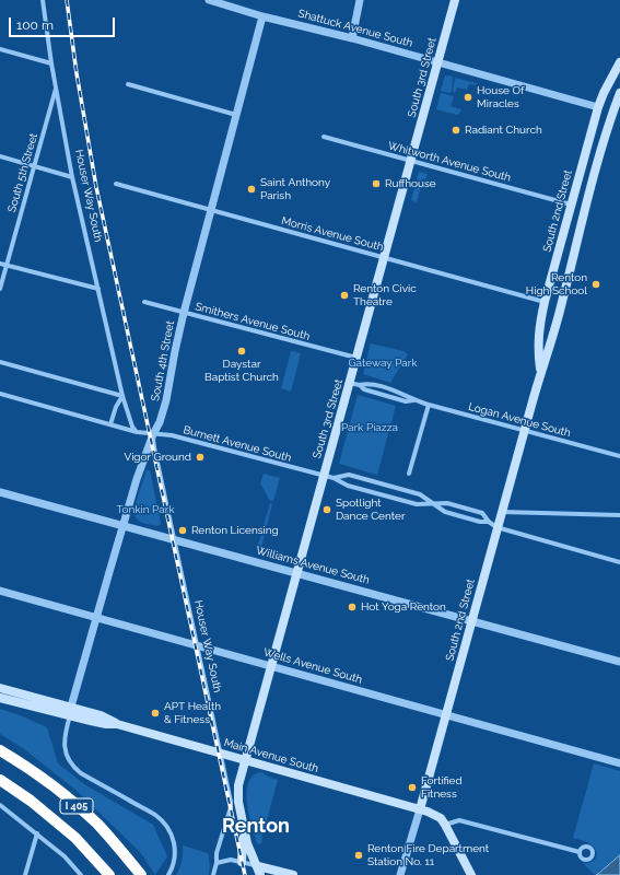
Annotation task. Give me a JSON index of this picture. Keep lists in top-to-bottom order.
{
  "streets": {
    "highway": ["I 405"],
    "main road": ["South 3rd Street", "South 2nd Street", "Main Avenue South"],
    "street": [
      "Shattuck Avenue South",
      "Whitworth Avenue South",
      "South 5th Street",
      "Houser Way South",
      "Morris Avenue South",
      "Smithers Avenue South",
      "South 4th Street",
      "Logan Avenue South",
      "Burnett Avenue South",
      "Williams Avenue South",
      "Wells Avenue South"
    ]
  },
  "crossings": [
    ["Shattuck Avenue South", "South 3rd Street"],
    ["Shattuck Avenue South", "South 2nd Street"],
    ["Shattuck Avenue South", "South 4th Street"],
    ["South 3rd Street", "Whitworth Avenue South"],
    ["South 3rd Street", "Morris Avenue South"],
    ["South 3rd Street", "Smithers Avenue South"],
    ["South 3rd Street", "Logan Avenue South"],
    ["South 3rd Street", "Burnett Avenue South"],
    ["South 3rd Street", "Williams Avenue South"],
    ["South 3rd Street", "Wells Avenue South"],
    ["South 3rd Street", "Main Avenue South"],
    ["Whitworth Avenue South", "South 2nd Street"],
    ["South 5th Street", "Houser Way South"],
    ["Houser Way South", "South 4th Street"],
    ["Houser Way South", "Burnett Avenue South"],
    ["Houser Way South", "Williams Avenue South"],
    ["Houser Way South", "Wells Avenue South"],
    ["Houser Way South", "Main Avenue South"],
    ["South 2nd Street", "Morris Avenue South"],
    ["South 2nd Street", "Logan Avenue South"],
    ["South 2nd Street", "Burnett Avenue South"],
    ["South 2nd Street", "Williams Avenue South"],
    ["South 2nd Street", "Wells Avenue South"],
    ["South 2nd Street", "Main Avenue South"],
    ["Morris Avenue South", "South 4th Street"],
    ["Smithers Avenue South", "South 4th Street"],
    ["South 4th Street", "Burnett Avenue South"],
    ["South 4th Street", "Williams Avenue South"],
    ["South 4th Street", "Wells Avenue South"],
    ["South 4th Street", "Main Avenue South"]
  ],
  "districts": ["Renton"],
  "parks": ["Gateway Park", "Park Piazza", "Tonkin Park"],
  "places": [
    "House Of Miracles",
    "Radiant Church",
    "Ruffhouse",
    "Saint Anthony Parish",
    "Renton High School",
    "Renton Civic Theatre",
    "Daystar Baptist Church",
    "Vigor Ground",
    "Spotlight Dance Center",
    "Renton Licensing",
    "Hot Yoga Renton",
    "APT Health & Fitness",
    "Fortified Fitness",
    "Renton Fire Department Station No. 11"
  ],
  "scale_bar": "100 m"
}
